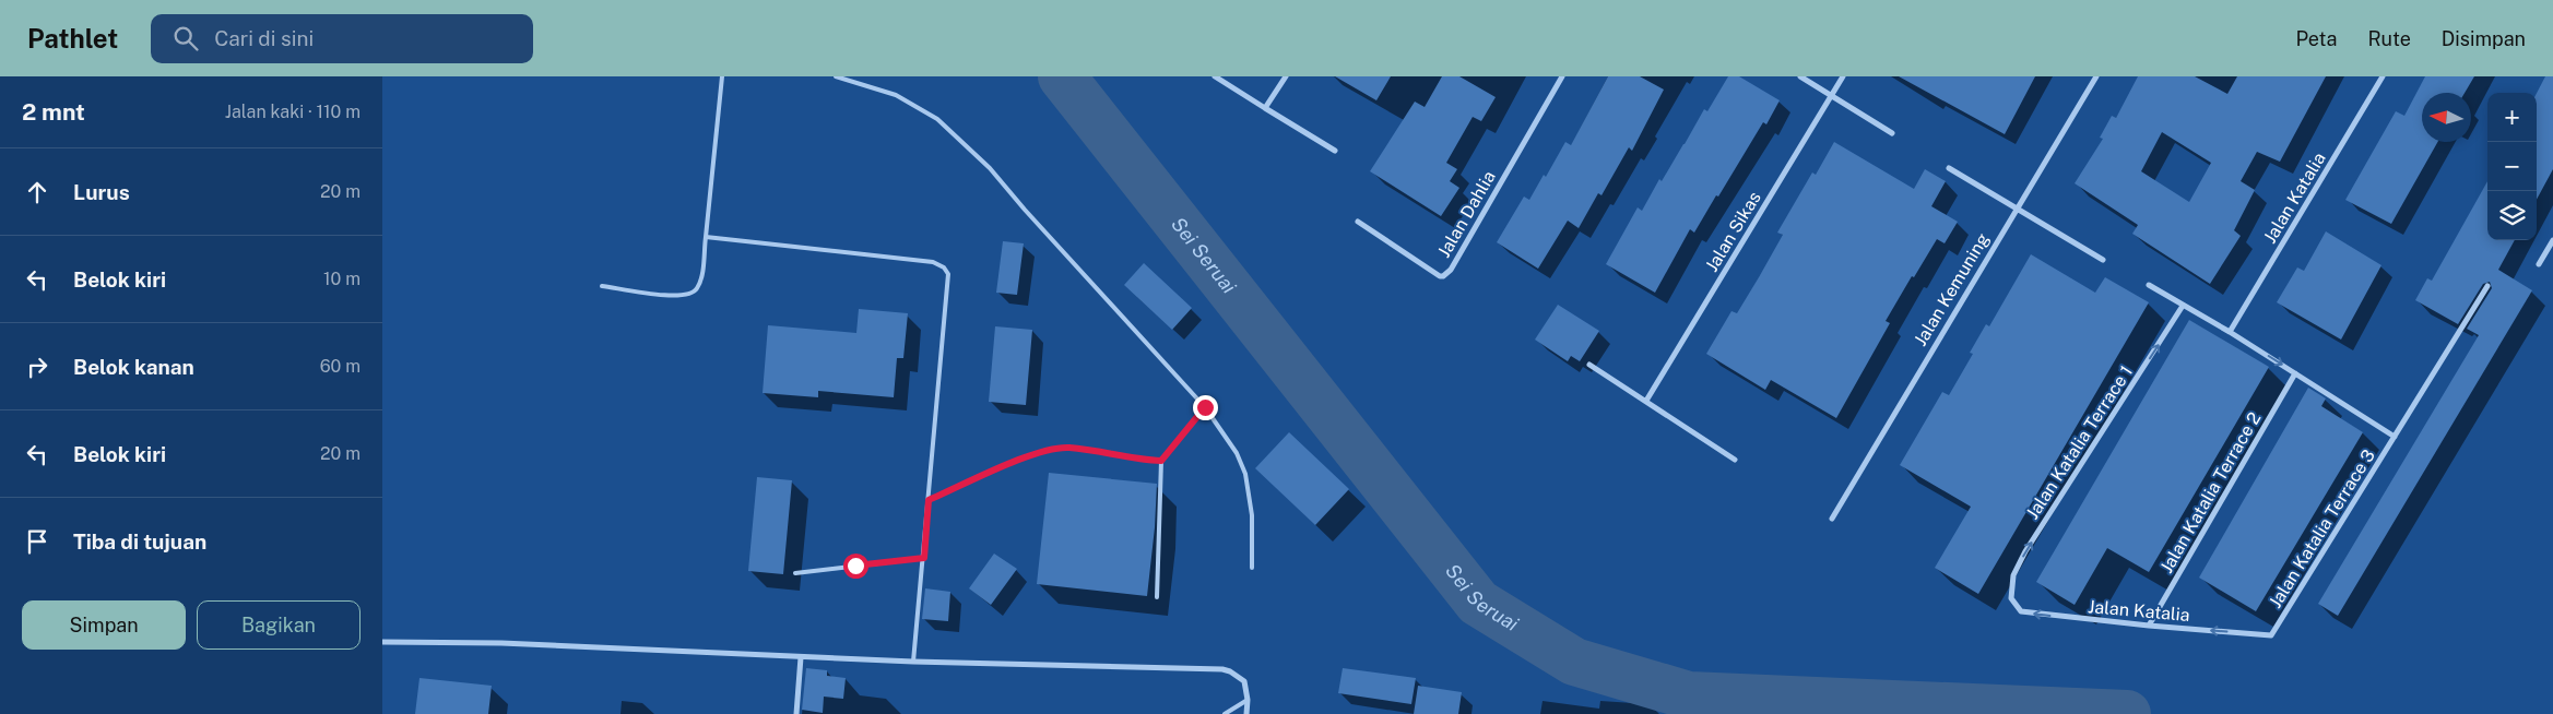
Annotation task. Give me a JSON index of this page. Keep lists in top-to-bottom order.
{
  "streets": {
    "street": [
      "Jalan Katalia",
      "Jalan Dahlia",
      "Jalan Sikas",
      "Jalan Kemuning",
      "Jalan Katalia Terrace 1",
      "Jalan Katalia Terrace 2",
      "Jalan Katalia Terrace 3"
    ]
  },
  "crossings": [
    ["Jalan Katalia", "Jalan Katalia Terrace 1"],
    ["Jalan Katalia", "Jalan Katalia Terrace 2"],
    ["Jalan Katalia", "Jalan Katalia Terrace 3"]
  ],
  "one_way": ["Jalan Katalia", "Jalan Katalia Terrace 1"],
  "water": ["Sei Seruai"],
  "north": "left",
  "page": {
    "header": "Pathlet",
    "search": "Cari di sini",
    "nav": ["Peta", "Rute", "Disimpan"],
    "heading": ["2 mnt", "Jalan kaki · 110 m"],
    "map_buttons": ["+", "−"],
    "list": [
      ["Lurus", "20 m"],
      ["Belok kiri", "10 m"],
      ["Belok kanan", "60 m"],
      ["Belok kiri", "20 m"],
      "Tiba di tujuan"
    ],
    "buttons": ["Simpan", "Bagikan"]
  }
}
